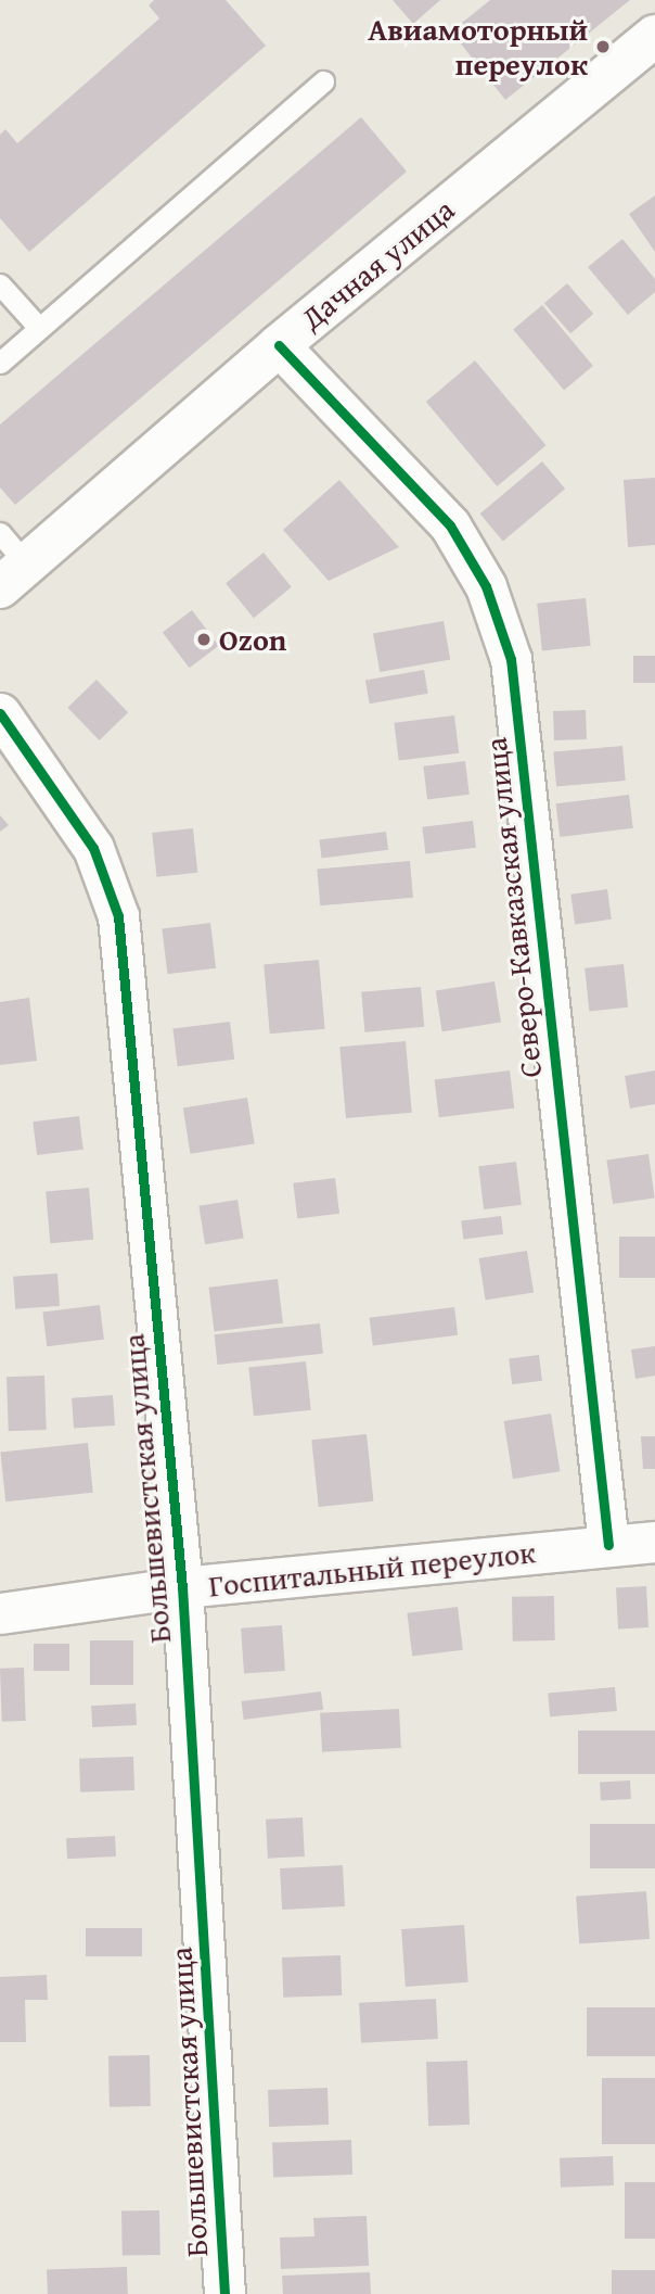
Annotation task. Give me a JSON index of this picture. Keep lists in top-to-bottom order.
{
  "streets": {
    "main road": ["Дачная улица"],
    "street": ["Северо-Кавказская улица", "Большевистская улица", "Госпитальный переулок"]
  },
  "crossings": [
    ["Дачная улица", "Северо-Кавказская улица"],
    ["Северо-Кавказская улица", "Госпитальный переулок"],
    ["Большевистская улица", "Госпитальный переулок"]
  ],
  "places": ["Авиамоторный переулок", "Ozon"]
}
